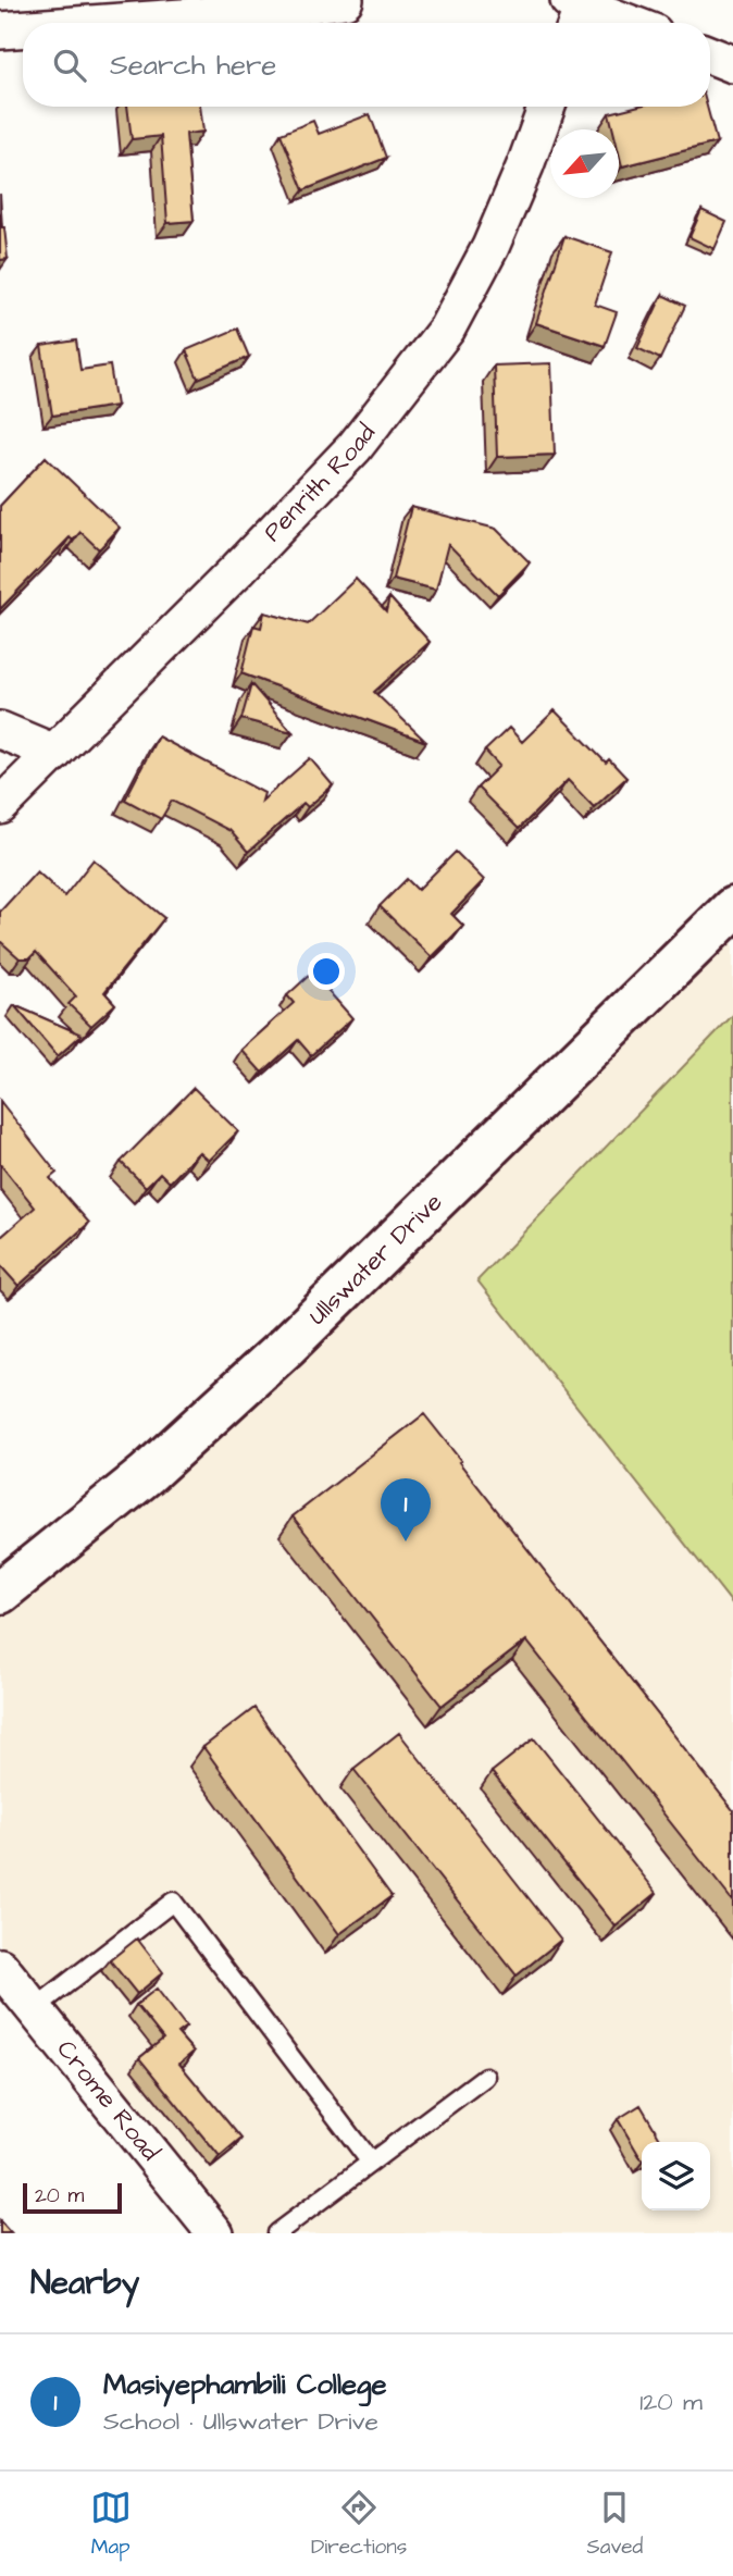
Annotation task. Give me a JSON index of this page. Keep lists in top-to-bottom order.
{
  "streets": {
    "street": ["Penrith Road", "Ullswater Drive", "Crome Road"]
  },
  "scale_bar": "20 m",
  "north": "bottom left",
  "page": {
    "search": "Search here",
    "pins": "1",
    "scale": "20 m",
    "heading": "Nearby",
    "list": [
      {
        "mark": "1",
        "name": "Masiyephambili College",
        "note": "School · Ullswater Drive",
        "value": "120 m"
      }
    ],
    "nav": ["Map", "Directions", "Saved"]
  }
}
